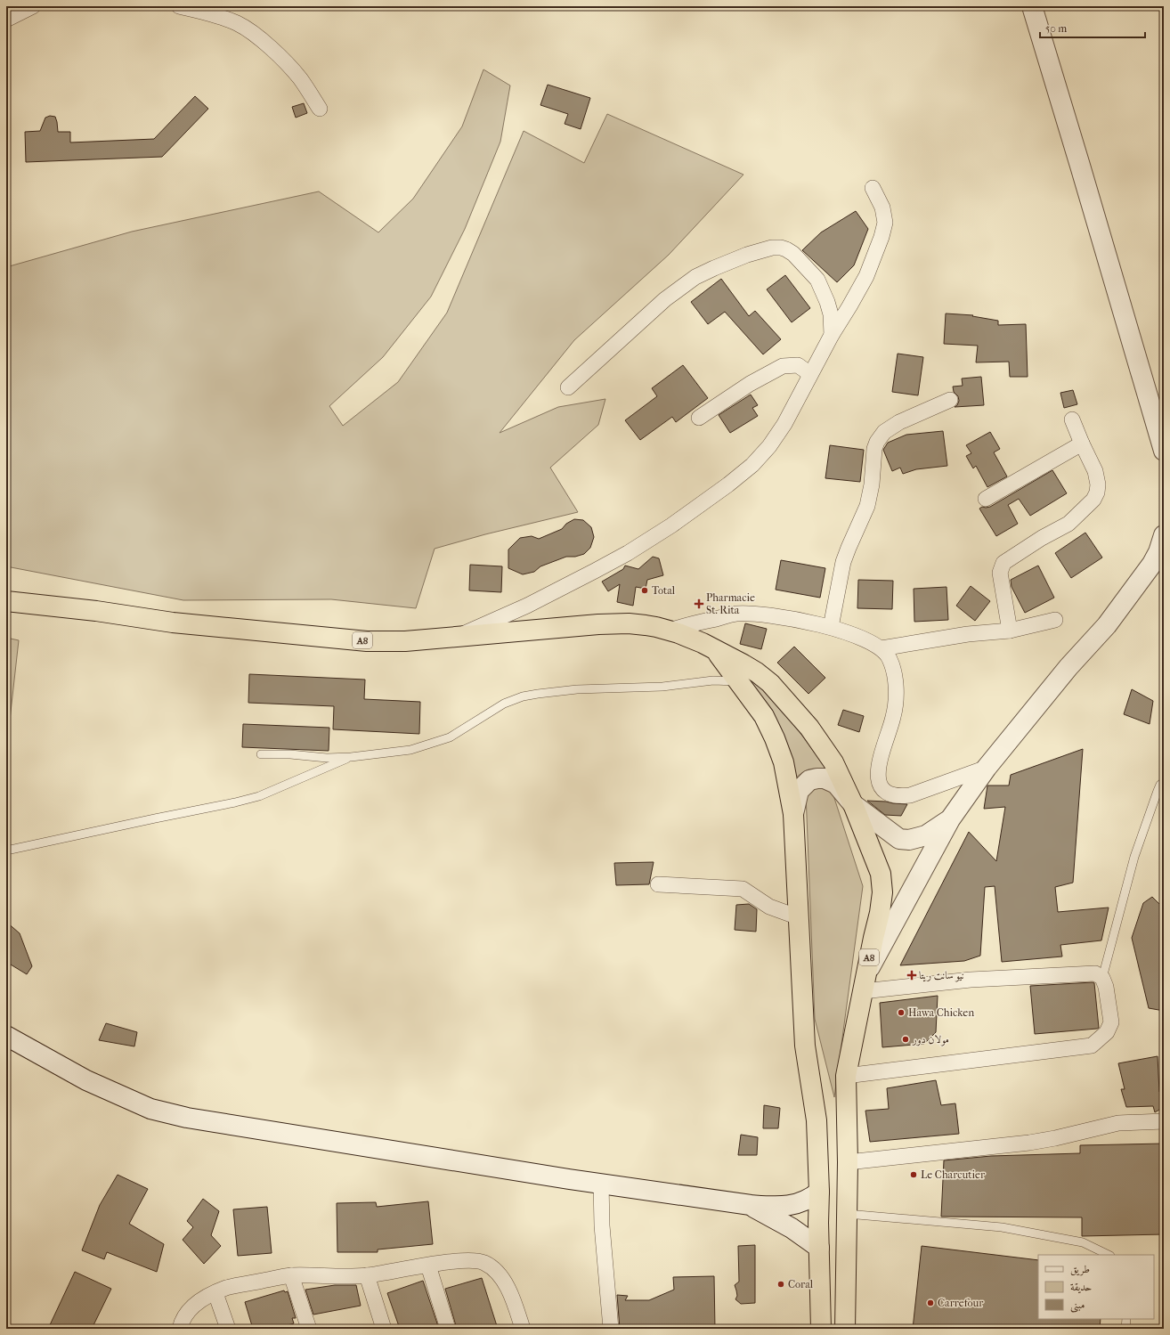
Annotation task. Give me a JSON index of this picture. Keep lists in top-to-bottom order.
{
  "streets": {
    "highway": ["A8"]
  },
  "places": {
    "other": [
      "Total",
      "Hawa Chicken",
      "مولان دور",
      "Le Charcutier",
      "Coral",
      "Carrefour"
    ],
    "health": ["Pharmacie St. Rita", "نيو سانت ريتا"]
  },
  "legend": ["طريق", "حديقة", "مبنى"],
  "scale_bar": "50 m"
}
